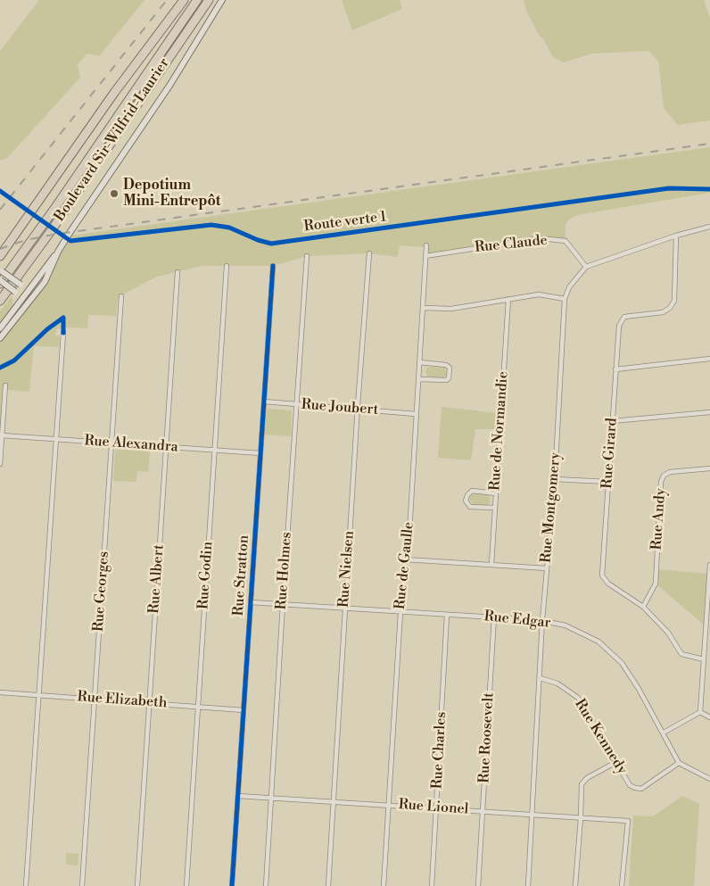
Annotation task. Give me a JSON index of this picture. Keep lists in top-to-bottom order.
{
  "streets": {
    "highway": ["Boulevard Sir-Wilfrid-Laurier"],
    "street": [
      "Rue Claude",
      "Rue Joubert",
      "Rue de Normandie",
      "Rue Alexandra",
      "Rue Girard",
      "Rue Montgomery",
      "Rue Andy",
      "Rue de Gaulle",
      "Rue Nielsen",
      "Rue Holmes",
      "Rue Godin",
      "Rue Stratton",
      "Rue Albert",
      "Rue Georges",
      "Rue Edgar",
      "Rue Elizabeth",
      "Rue Kennedy",
      "Rue Roosevelt",
      "Rue Charles",
      "Rue Lionel"
    ],
    "cycle path": ["Route verte 1"]
  },
  "crossings": [
    ["Rue Claude", "Rue Montgomery"],
    ["Rue Claude", "Rue de Gaulle"],
    ["Rue Joubert", "Rue de Gaulle"],
    ["Rue Joubert", "Rue Nielsen"],
    ["Rue Joubert", "Rue Holmes"],
    ["Rue Joubert", "Rue Stratton"],
    ["Rue Alexandra", "Rue Godin"],
    ["Rue Alexandra", "Rue Stratton"],
    ["Rue Alexandra", "Rue Albert"],
    ["Rue Alexandra", "Rue Georges"],
    ["Rue Girard", "Rue Andy"],
    ["Rue Montgomery", "Rue Edgar"],
    ["Rue Montgomery", "Rue Kennedy"],
    ["Rue Montgomery", "Rue Lionel"],
    ["Rue de Gaulle", "Rue Edgar"],
    ["Rue de Gaulle", "Rue Lionel"],
    ["Rue Nielsen", "Rue Edgar"],
    ["Rue Nielsen", "Rue Lionel"],
    ["Rue Holmes", "Rue Edgar"],
    ["Rue Holmes", "Rue Lionel"],
    ["Rue Godin", "Rue Elizabeth"],
    ["Rue Stratton", "Rue Edgar"],
    ["Rue Stratton", "Rue Elizabeth"],
    ["Rue Stratton", "Rue Lionel"],
    ["Rue Albert", "Rue Elizabeth"],
    ["Rue Georges", "Rue Elizabeth"],
    ["Rue Edgar", "Rue Kennedy"],
    ["Rue Edgar", "Rue Roosevelt"],
    ["Rue Edgar", "Rue Charles"],
    ["Rue Roosevelt", "Rue Lionel"],
    ["Rue Charles", "Rue Lionel"]
  ],
  "places": ["Depotium Mini-Entrepôt"]
}
